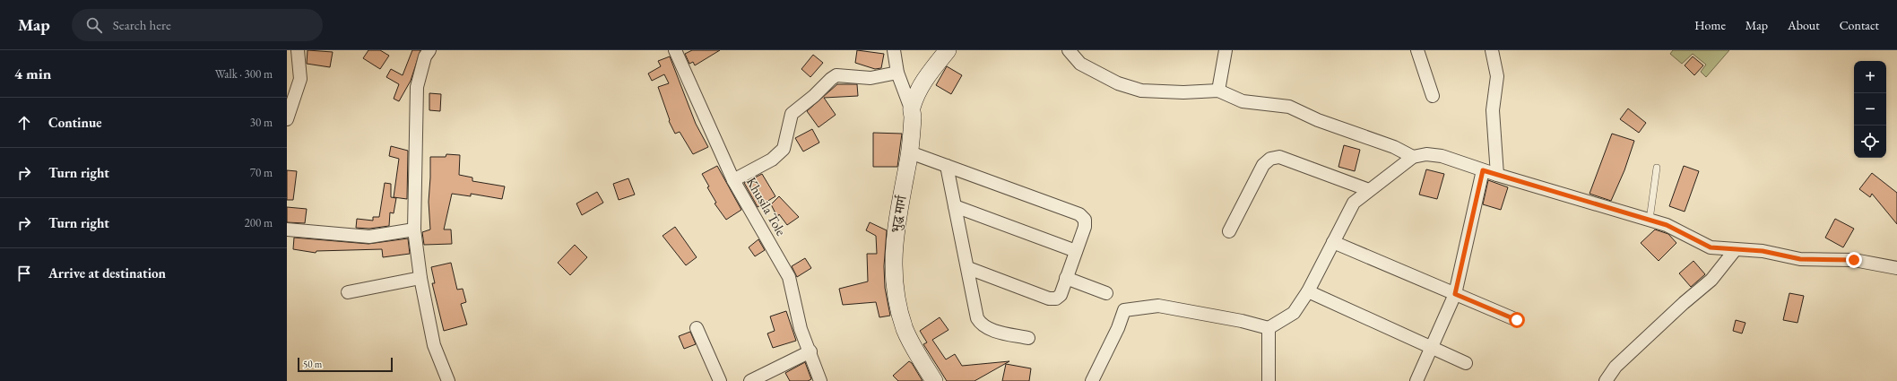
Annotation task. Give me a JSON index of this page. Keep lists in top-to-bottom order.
{
  "streets": {
    "street": ["Khusila Tole", "भुद्ध मार्ग"]
  },
  "scale_bar": "50 m",
  "page": {
    "header": "Map",
    "search": "Search here",
    "nav": [
      "Home",
      "Map",
      "About",
      "Contact"
    ],
    "heading": ["4 min", "Walk · 300 m"],
    "map_buttons": ["+", "−"],
    "list": [
      ["Continue", "30 m"],
      ["Turn right", "70 m"],
      ["Turn right", "200 m"],
      "Arrive at destination"
    ],
    "scale": "50 m"
  }
}
